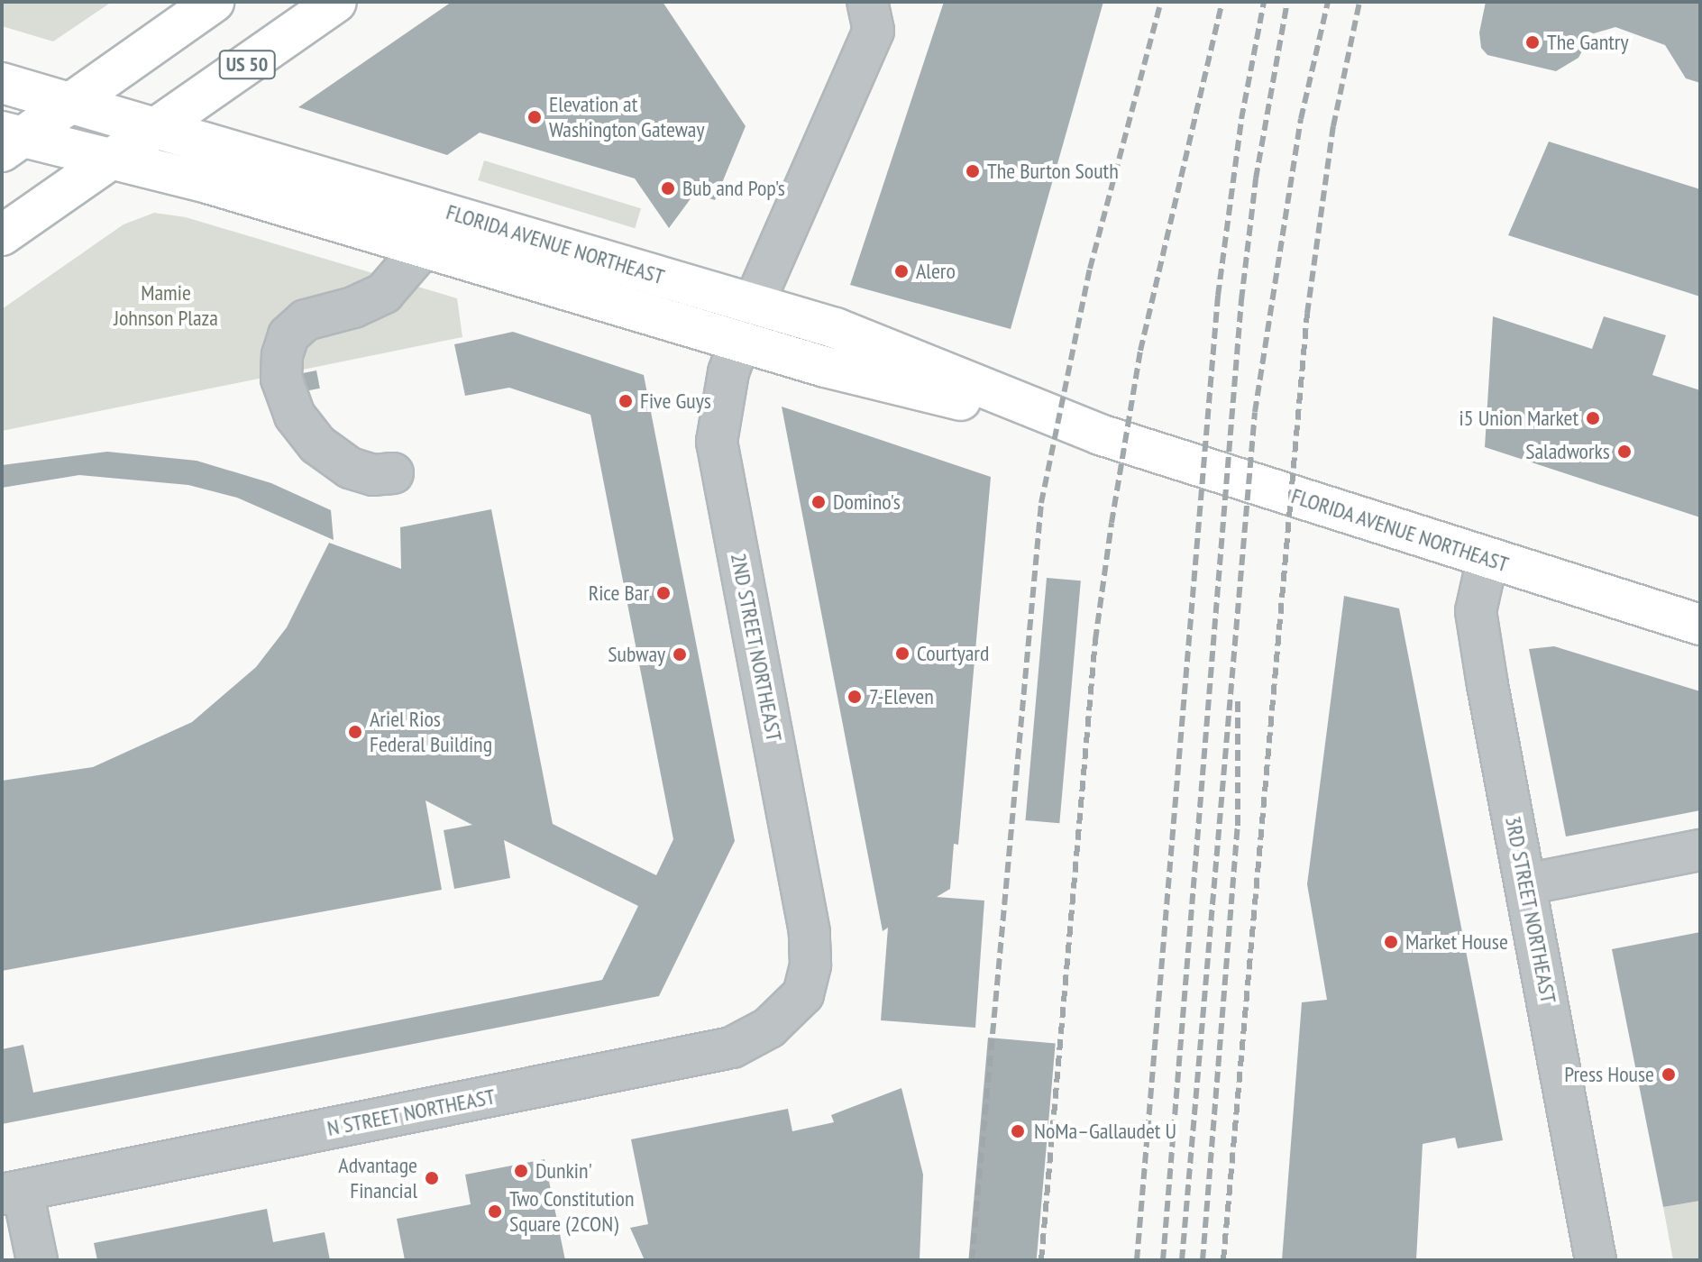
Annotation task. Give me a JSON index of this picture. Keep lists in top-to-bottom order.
{
  "streets": {
    "main road": ["US 50", "FLORIDA AVENUE NORTHEAST"],
    "street": ["2ND STREET NORTHEAST", "3RD STREET NORTHEAST", "N STREET NORTHEAST"]
  },
  "crossings": [
    ["US 50", "FLORIDA AVENUE NORTHEAST"],
    ["FLORIDA AVENUE NORTHEAST", "2ND STREET NORTHEAST"],
    ["FLORIDA AVENUE NORTHEAST", "3RD STREET NORTHEAST"],
    ["2ND STREET NORTHEAST", "N STREET NORTHEAST"]
  ],
  "parks": ["Mamie Johnson Plaza"],
  "places": [
    "The Gantry",
    "Elevation at Washington Gateway",
    "The Burton South",
    "Bub and Pop's",
    "Alero",
    "Five Guys",
    "i5 Union Market",
    "Saladworks",
    "Domino's",
    "Rice Bar",
    "Courtyard",
    "Subway",
    "7-Eleven",
    "Ariel Rios Federal Building",
    "Market House",
    "Press House",
    "NoMa–Gallaudet U",
    "Dunkin'",
    "Advantage Financial",
    "Two Constitution Square (2CON)"
  ]
}
